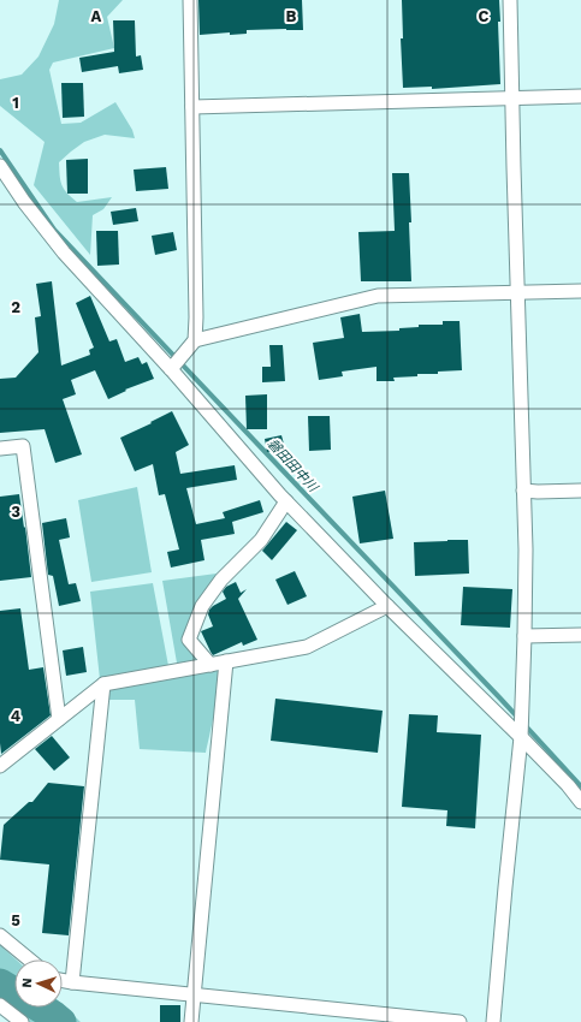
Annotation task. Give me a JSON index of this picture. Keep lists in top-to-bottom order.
{
  "water": ["磐田田中川"],
  "north": "left",
  "grid": {
    "columns": ["A", "B", "C"],
    "rows": [
      "1",
      "2",
      "3",
      "4",
      "5"
    ]
  }
}
